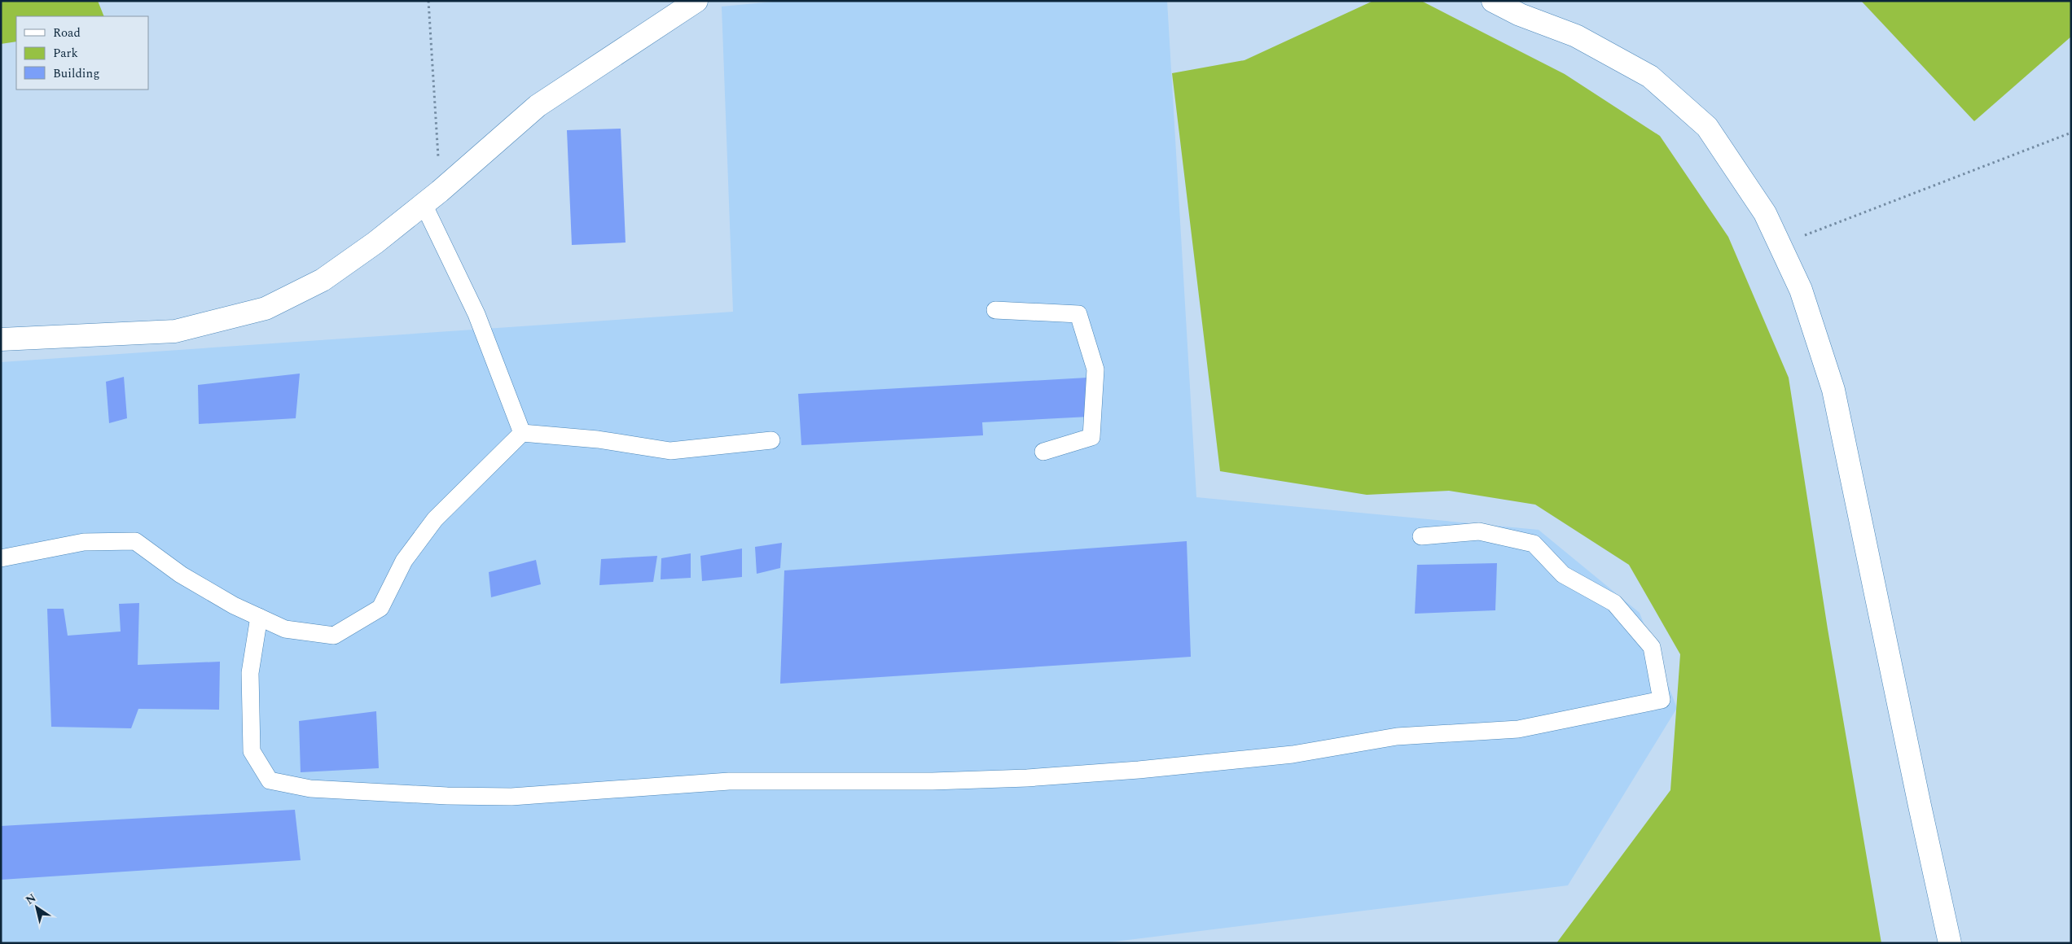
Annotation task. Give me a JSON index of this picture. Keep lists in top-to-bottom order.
{
  "legend": ["Road", "Park", "Building"],
  "north": "top left"
}
